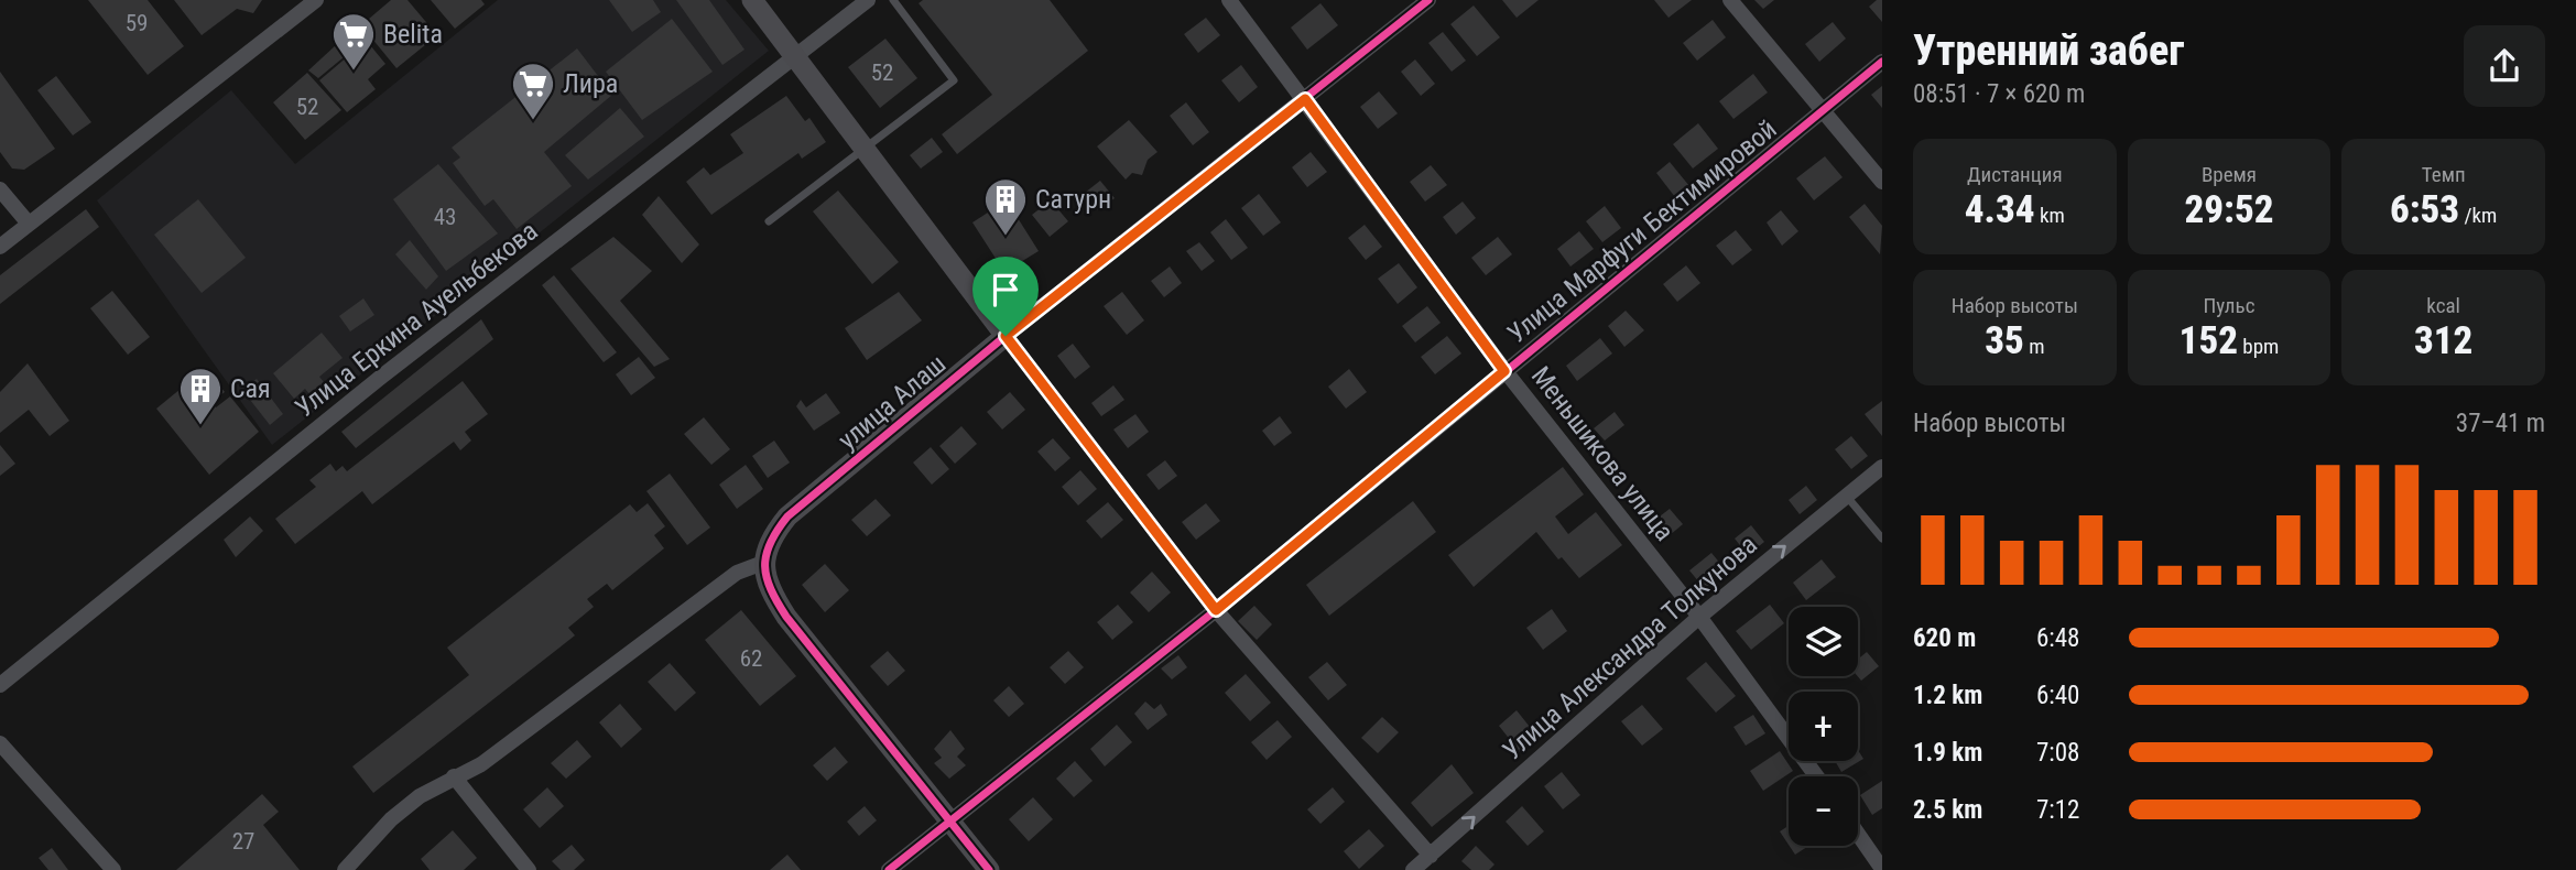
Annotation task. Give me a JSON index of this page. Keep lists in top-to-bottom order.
{
  "streets": {
    "street": [
      "Улица Марфуги Бектимировой",
      "Улица Еркина Ауельбекова",
      "улица Алаш",
      "Меньшикова улица",
      "Улица Александра Толкунова"
    ]
  },
  "crossings": [
    ["Улица Марфуги Бектимировой", "Меньшикова улица"],
    ["улица Алаш", "Меньшикова улица"],
    ["Меньшикова улица", "Улица Александра Толкунова"]
  ],
  "one_way": ["Улица Александра Толкунова"],
  "places": {
    "supermarket": ["Belita", "Лира"],
    "building": ["Сатурн", "Сая"]
  },
  "house_numbers": [
    "59",
    "52",
    "52",
    "43",
    "62",
    "27"
  ],
  "page": {
    "heading": ["Утренний забег", "08:51 · 7 × 620 m"],
    "stats": [
      ["Дистанция", "4.34 km"],
      ["Время", "29:52"],
      ["Темп", "6:53 /km"],
      ["Набор высоты", "35 m"],
      ["Пульс", "152 bpm"],
      ["kcal", "312"]
    ],
    "chart": ["Набор высоты", "37–41 m"],
    "map_buttons": ["+", "−"],
    "list": [
      {
        "name": "620 m",
        "note": "6:48"
      },
      {
        "name": "1.2 km",
        "note": "6:40"
      },
      {
        "name": "1.9 km",
        "note": "7:08"
      },
      {
        "name": "2.5 km",
        "note": "7:12"
      }
    ]
  }
}
